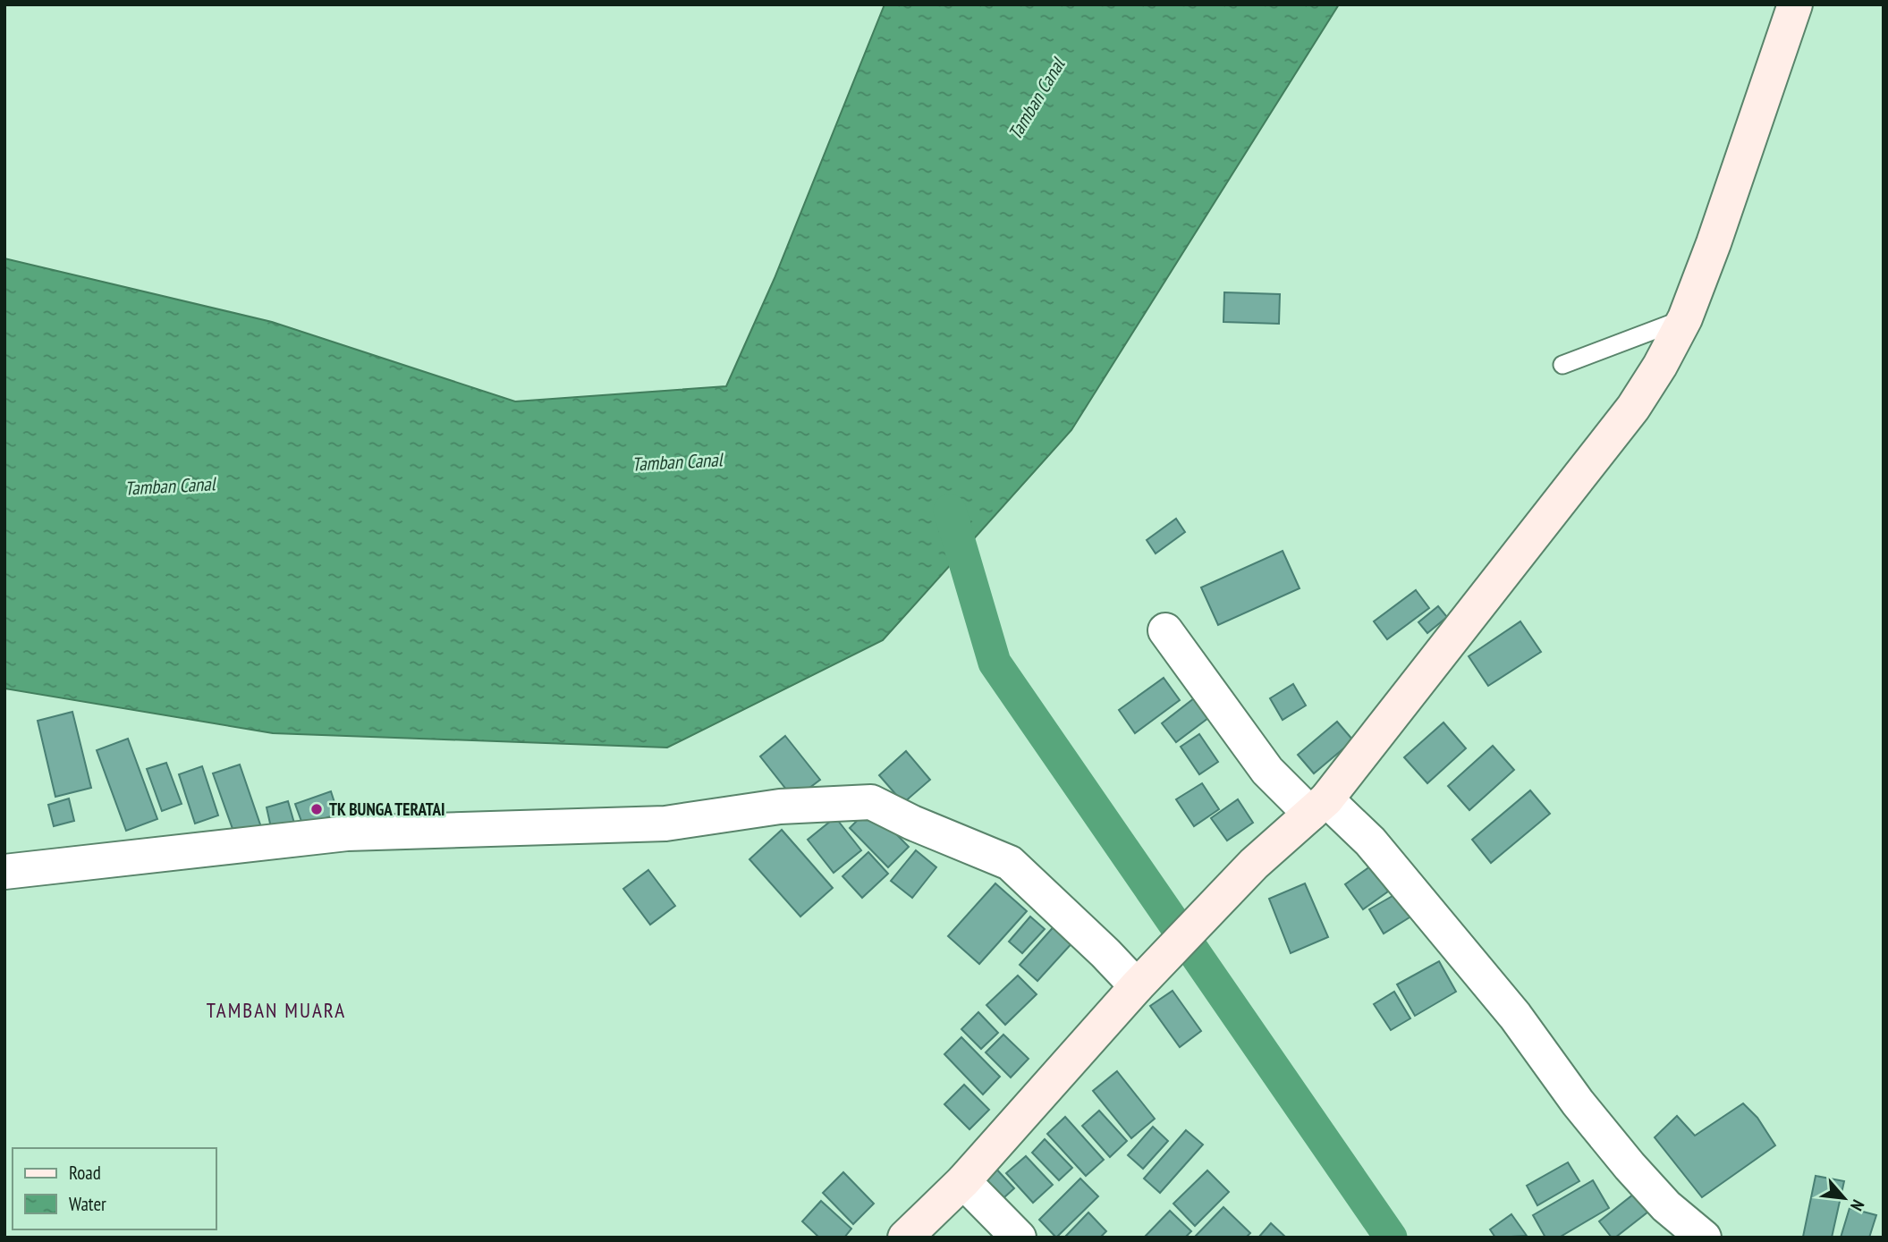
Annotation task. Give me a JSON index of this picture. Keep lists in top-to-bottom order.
{
  "districts": ["TAMBAN MUARA"],
  "water": ["Tamban Canal"],
  "places": ["TK BUNGA TERATAI"],
  "legend": ["Road", "Water"],
  "north": "bottom right"
}
